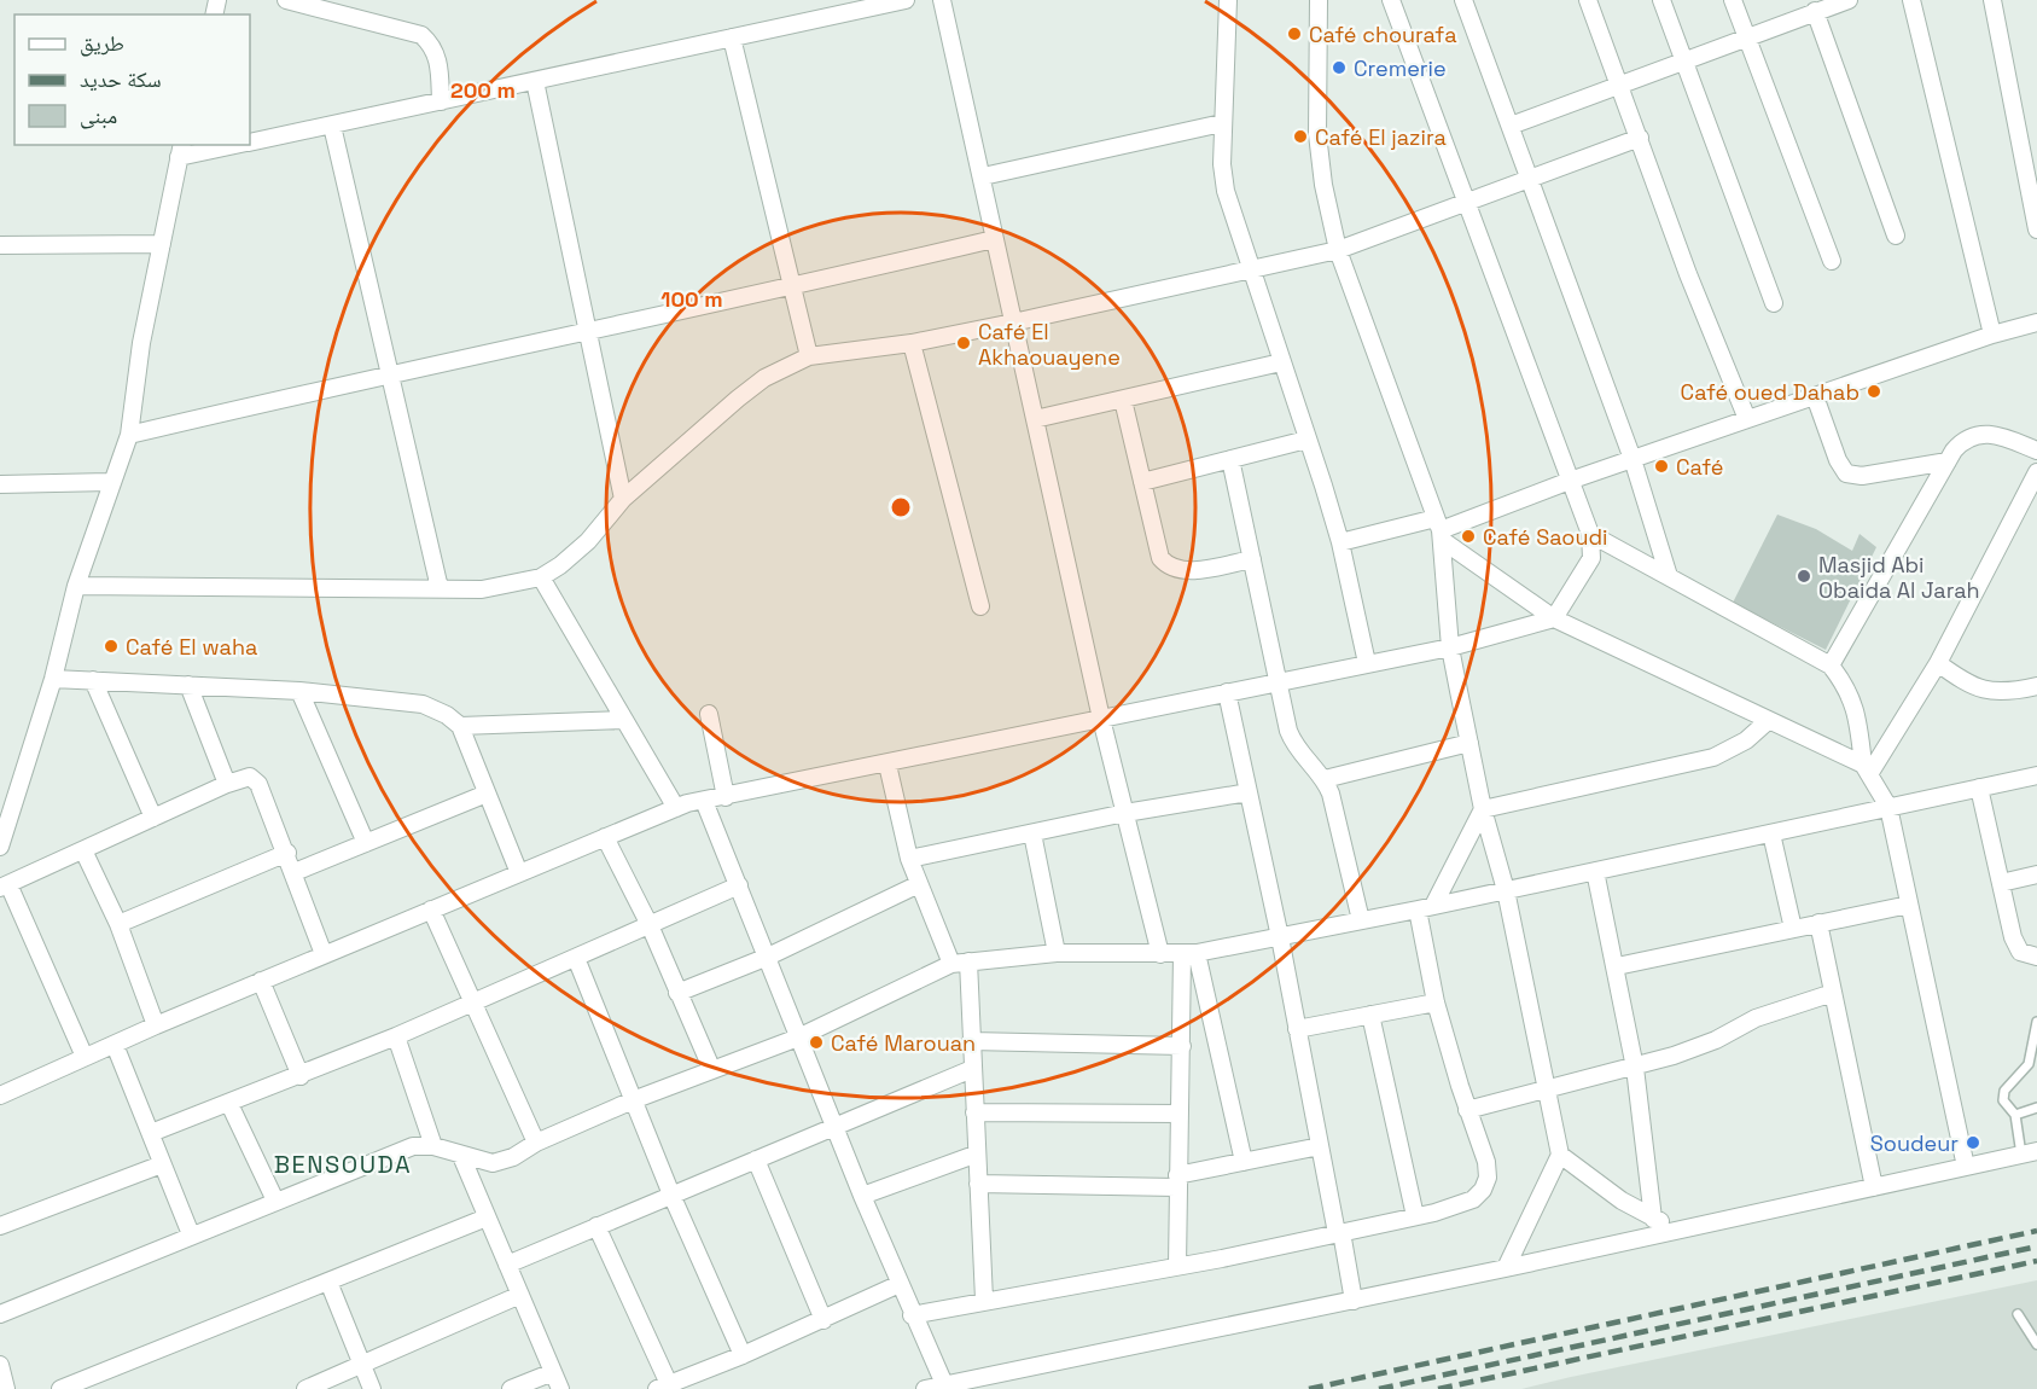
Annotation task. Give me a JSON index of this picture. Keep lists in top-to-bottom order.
{
  "districts": ["BENSOUDA"],
  "places": [
    "Café chourafa",
    "Cremerie",
    "Café El jazira",
    "Café El Akhaouayene",
    "Café oued Dahab",
    "Café",
    "Café Saoudi",
    "Masjid Abi Obaida Al Jarah",
    "Café El waha",
    "Café Marouan",
    "Soudeur"
  ],
  "legend": ["طريق", "سكة حديد", "مبنى"],
  "rings": ["200 m", "100 m"]
}
